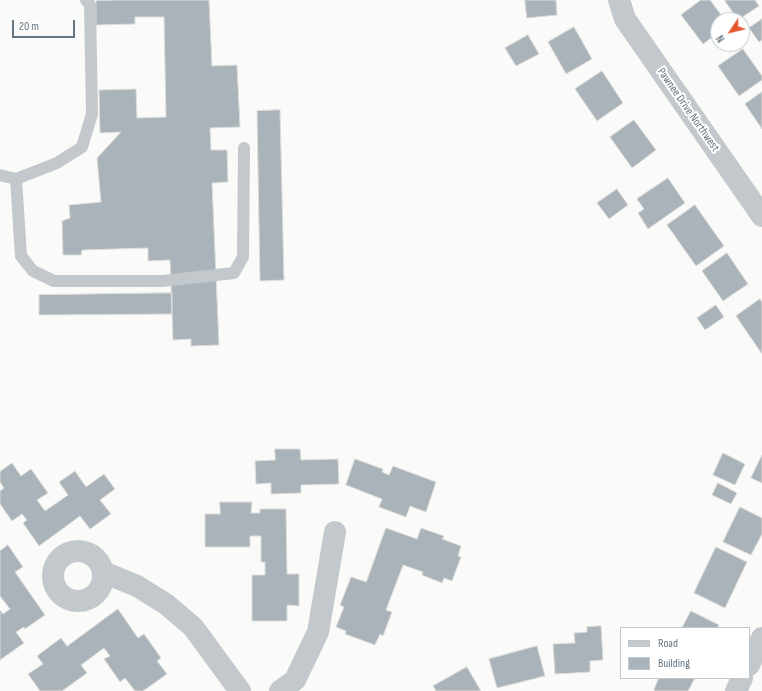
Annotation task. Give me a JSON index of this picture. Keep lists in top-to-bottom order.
{
  "streets": {
    "street": ["Pawnee Drive Northwest"]
  },
  "legend": ["Road", "Building"],
  "scale_bar": "20 m",
  "north": "bottom left"
}
